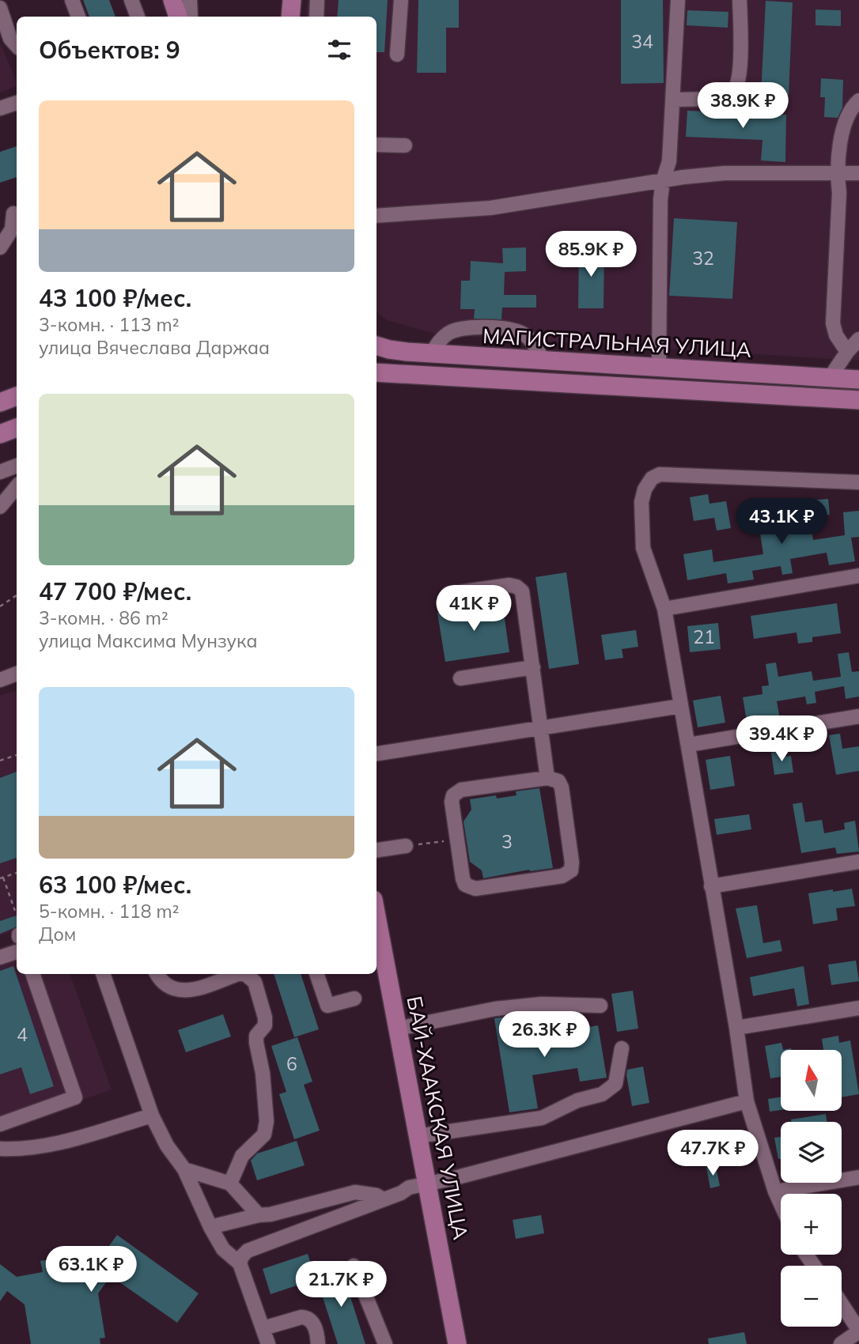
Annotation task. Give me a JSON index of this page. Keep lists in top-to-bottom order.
{
  "streets": {
    "main road": ["МАГИСТРАЛЬНАЯ УЛИЦА", "БАЙ-ХААКСКАЯ УЛИЦА"]
  },
  "house_numbers": [
    "34",
    "32",
    "21",
    "3",
    "4",
    "6"
  ],
  "north": "top",
  "page": {
    "heading": "Объектов: 9",
    "price": [
      "38.9K ₽",
      "85.9K ₽",
      "43.1K ₽",
      "41K ₽",
      "39.4K ₽",
      "26.3K ₽",
      "47.7K ₽",
      "63.1K ₽",
      "21.7K ₽"
    ],
    "list": [
      {
        "name": "43 100 ₽/мес.",
        "note": "3-комн. · 113 m² · улица Вячеслава Даржаа"
      },
      {
        "name": "47 700 ₽/мес.",
        "note": "3-комн. · 86 m² · улица Максима Мунзука"
      },
      {
        "name": "63 100 ₽/мес.",
        "note": "5-комн. · 118 m² · Дом"
      }
    ],
    "map_buttons": ["+", "−"]
  }
}
